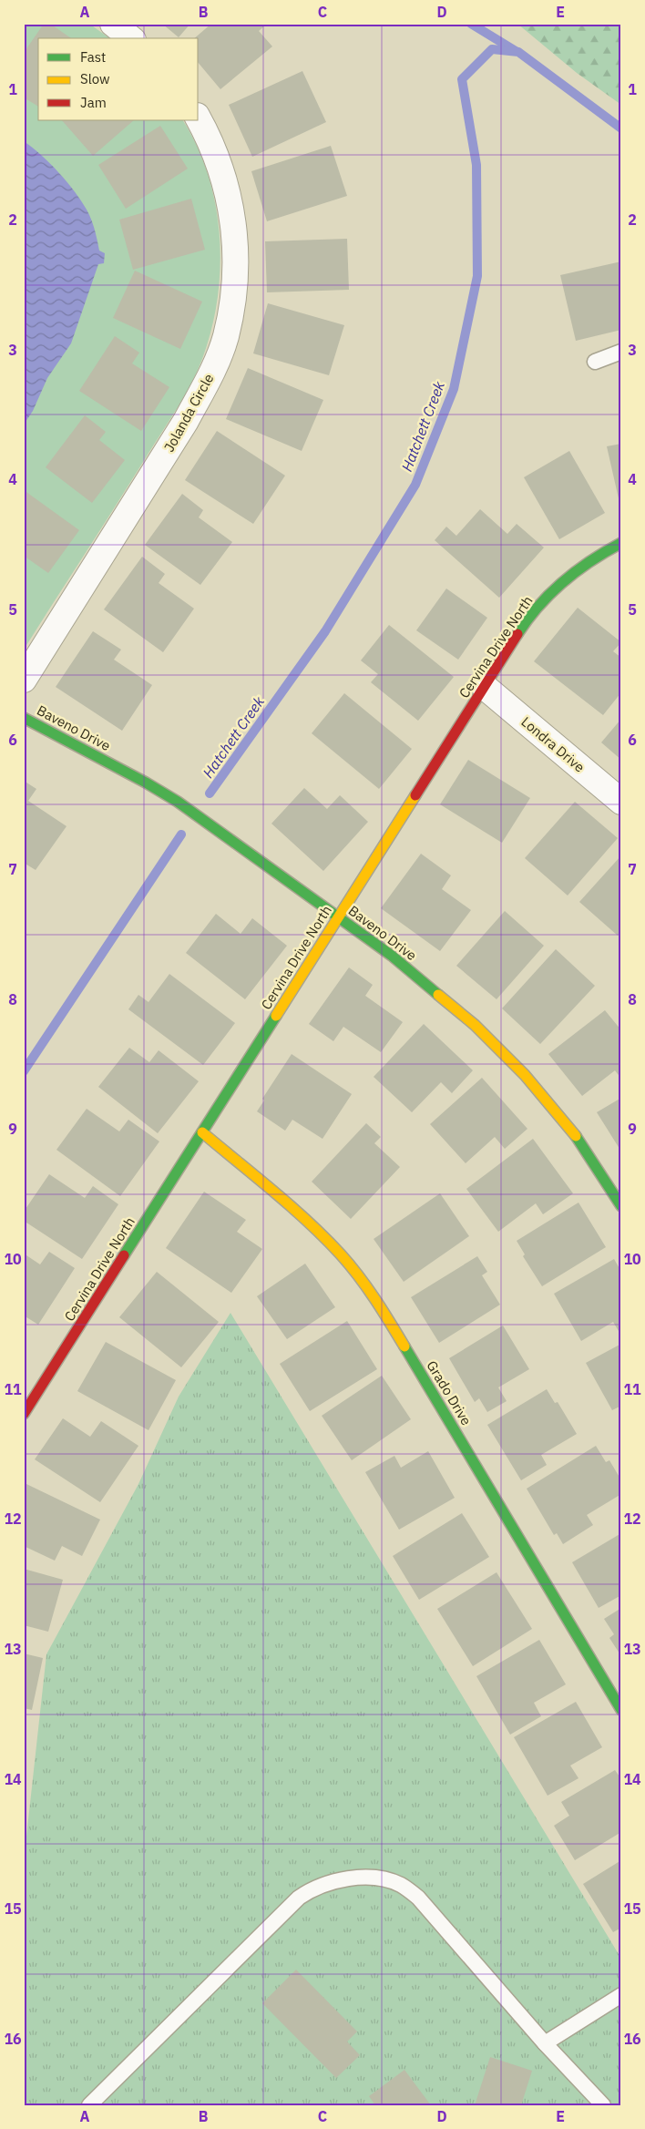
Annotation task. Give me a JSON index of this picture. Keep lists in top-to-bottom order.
{
  "streets": {
    "street": [
      "Jolanda Circle",
      "Cervina Drive North",
      "Baveno Drive",
      "Londra Drive",
      "Grado Drive"
    ]
  },
  "crossings": [
    ["Cervina Drive North", "Baveno Drive"],
    ["Cervina Drive North", "Londra Drive"],
    ["Cervina Drive North", "Grado Drive"]
  ],
  "water": ["Hatchett Creek"],
  "legend": ["Fast", "Slow", "Jam"],
  "grid": {
    "columns": [
      "A",
      "B",
      "C",
      "D",
      "E"
    ],
    "rows": [
      "1",
      "2",
      "3",
      "4",
      "5",
      "6",
      "7",
      "8",
      "9",
      "10",
      "11",
      "12",
      "13",
      "14",
      "15",
      "16"
    ]
  }
}
